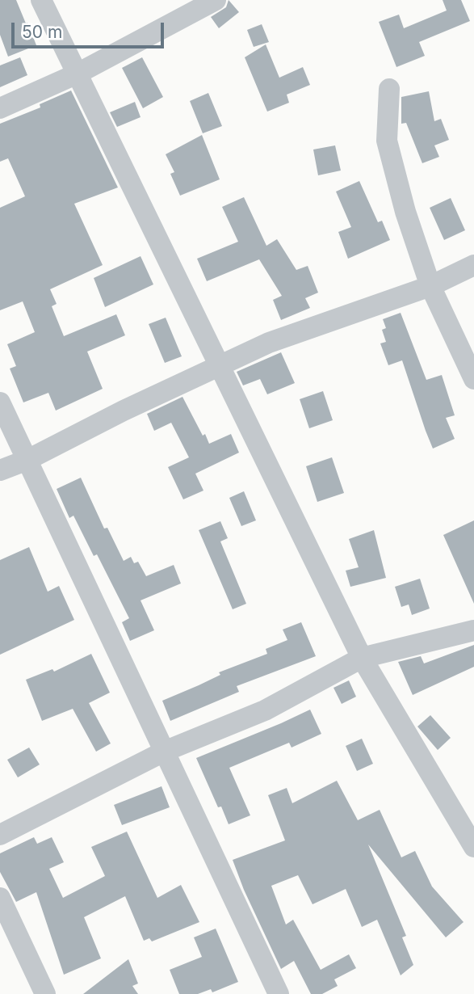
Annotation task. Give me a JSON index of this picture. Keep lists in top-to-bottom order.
{
  "scale_bar": "50 m"
}
